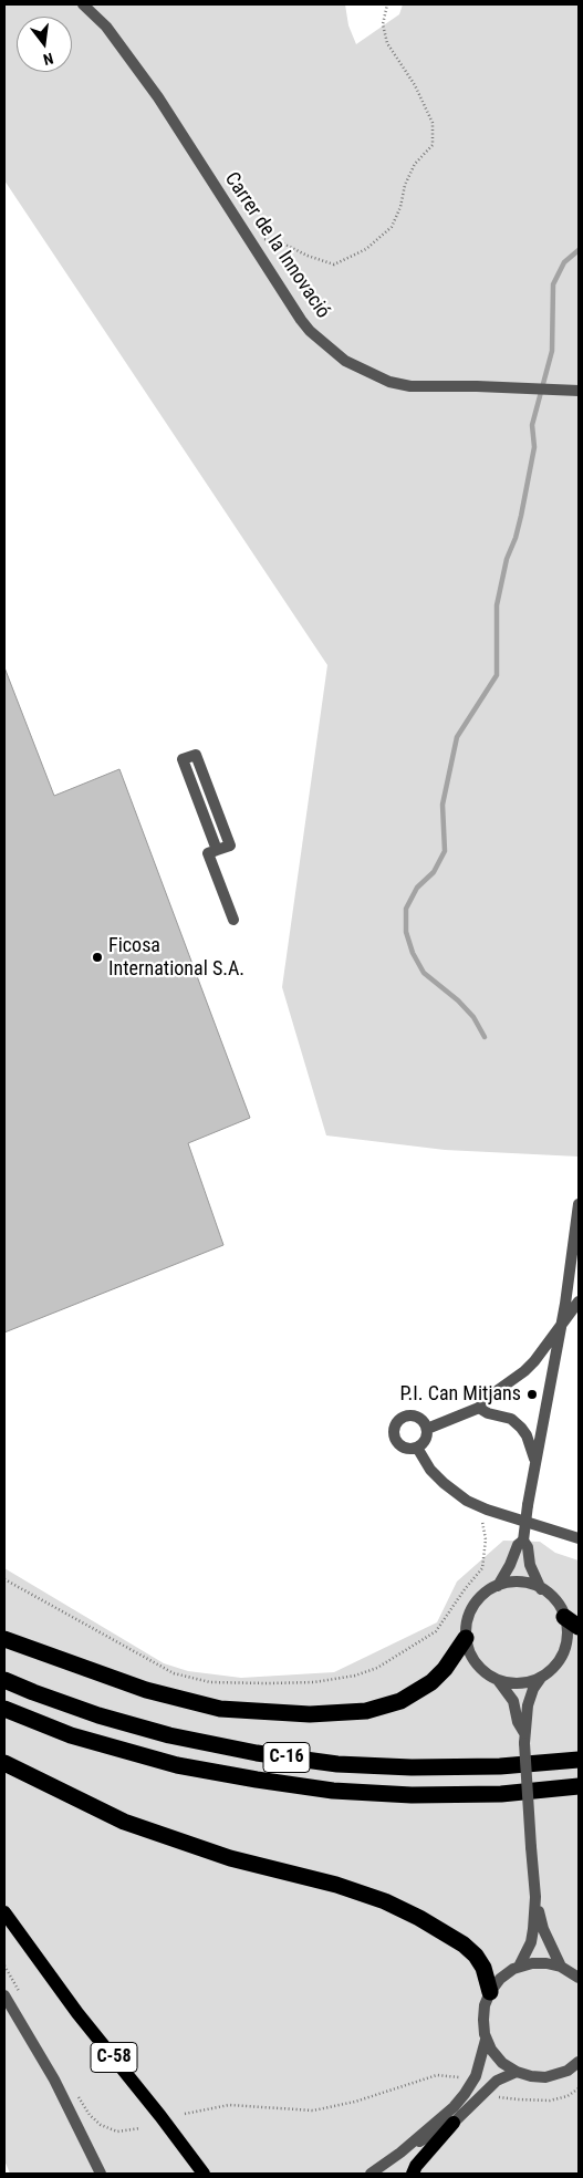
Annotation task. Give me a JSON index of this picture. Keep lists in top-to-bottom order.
{
  "streets": {
    "highway": ["C-16"],
    "main road": ["C-58"],
    "street": ["Carrer de la Innovació"]
  },
  "places": ["Ficosa International S.A.", "P.I. Can Mitjans"],
  "north": "bottom"
}
